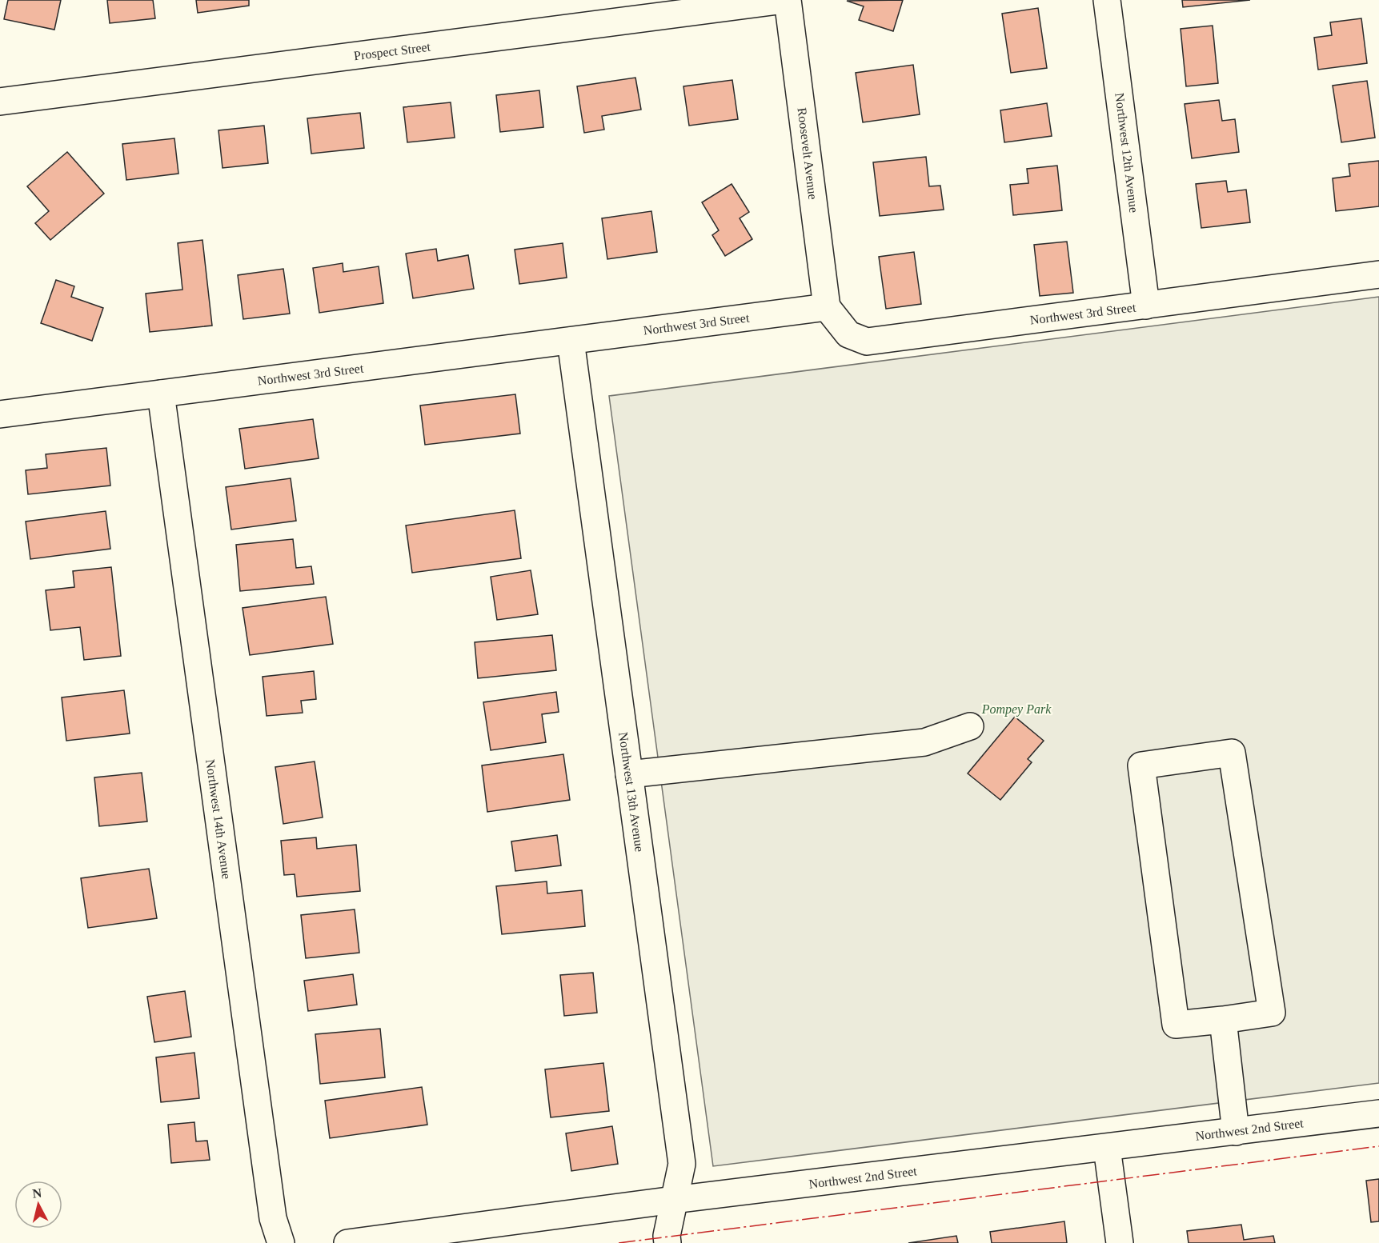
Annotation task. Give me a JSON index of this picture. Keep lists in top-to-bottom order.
{
  "streets": {
    "street": [
      "Prospect Street",
      "Northwest 12th Avenue",
      "Roosevelt Avenue",
      "Northwest 3rd Street",
      "Northwest 13th Avenue",
      "Northwest 14th Avenue",
      "Northwest 2nd Street"
    ]
  },
  "crossings": [
    ["Prospect Street", "Roosevelt Avenue"],
    ["Northwest 12th Avenue", "Northwest 3rd Street"],
    ["Roosevelt Avenue", "Northwest 3rd Street"],
    ["Northwest 3rd Street", "Northwest 13th Avenue"],
    ["Northwest 3rd Street", "Northwest 14th Avenue"],
    ["Northwest 13th Avenue", "Northwest 2nd Street"]
  ],
  "parks": ["Pompey Park"],
  "north": "top"
}
